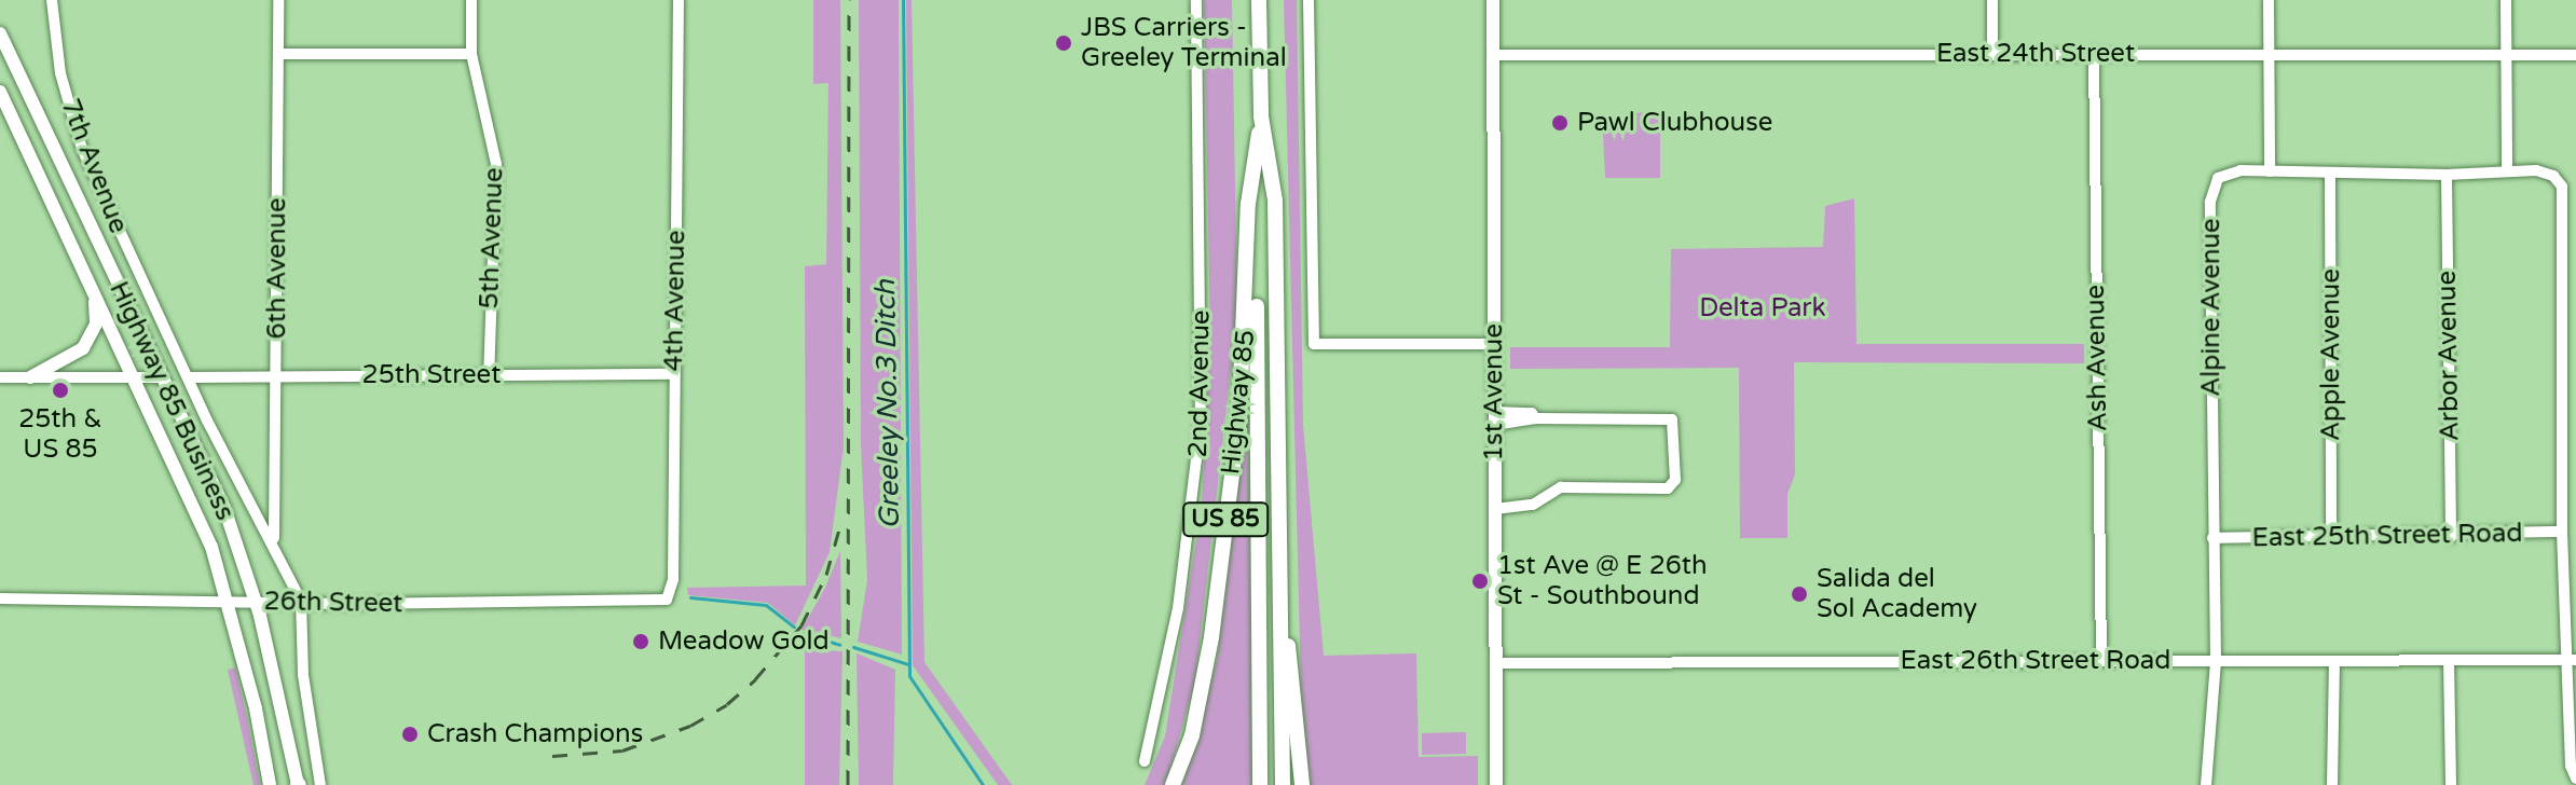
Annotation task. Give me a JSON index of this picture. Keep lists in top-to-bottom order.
{
  "streets": {
    "highway": ["Highway 85", "US 85"],
    "main road": ["1st Avenue", "Highway 85 Business"],
    "street": [
      "East 24th Street",
      "7th Avenue",
      "5th Avenue",
      "6th Avenue",
      "4th Avenue",
      "Alpine Avenue",
      "Apple Avenue",
      "Arbor Avenue",
      "Ash Avenue",
      "25th Street",
      "2nd Avenue",
      "East 25th Street Road",
      "26th Street",
      "East 26th Street Road"
    ]
  },
  "crossings": [
    ["East 24th Street", "Ash Avenue"],
    ["East 24th Street", "1st Avenue"],
    ["7th Avenue", "6th Avenue"],
    ["7th Avenue", "25th Street"],
    ["7th Avenue", "26th Street"],
    ["5th Avenue", "25th Street"],
    ["6th Avenue", "25th Street"],
    ["4th Avenue", "25th Street"],
    ["4th Avenue", "26th Street"],
    ["Alpine Avenue", "Apple Avenue"],
    ["Alpine Avenue", "Arbor Avenue"],
    ["Alpine Avenue", "East 25th Street Road"],
    ["Alpine Avenue", "East 26th Street Road"],
    ["Apple Avenue", "East 25th Street Road"],
    ["Arbor Avenue", "East 25th Street Road"],
    ["Ash Avenue", "East 26th Street Road"],
    ["1st Avenue", "East 26th Street Road"],
    ["Highway 85 Business", "26th Street"],
    ["Highway 85", "US 85"]
  ],
  "water": ["Greeley No.3 Ditch"],
  "parks": ["Delta Park"],
  "places": [
    "JBS Carriers - Greeley Terminal",
    "Pawl Clubhouse",
    "25th & US 85",
    "1st Ave @ E 26th St - Southbound",
    "Salida del Sol Academy",
    "Meadow Gold",
    "Crash Champions"
  ]
}
